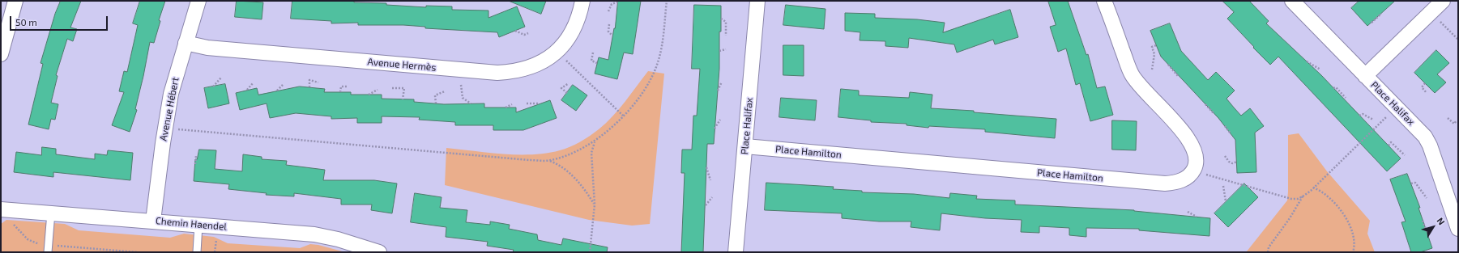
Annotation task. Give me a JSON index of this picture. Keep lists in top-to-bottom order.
{
  "streets": {
    "street": [
      "Avenue Hermès",
      "Place Halifax",
      "Avenue Hébert",
      "Place Hamilton",
      "Chemin Haendel"
    ]
  },
  "crossings": [
    ["Avenue Hermès", "Avenue Hébert"],
    ["Place Halifax", "Place Hamilton"],
    ["Avenue Hébert", "Chemin Haendel"]
  ],
  "scale_bar": "50 m",
  "north": "top right"
}
